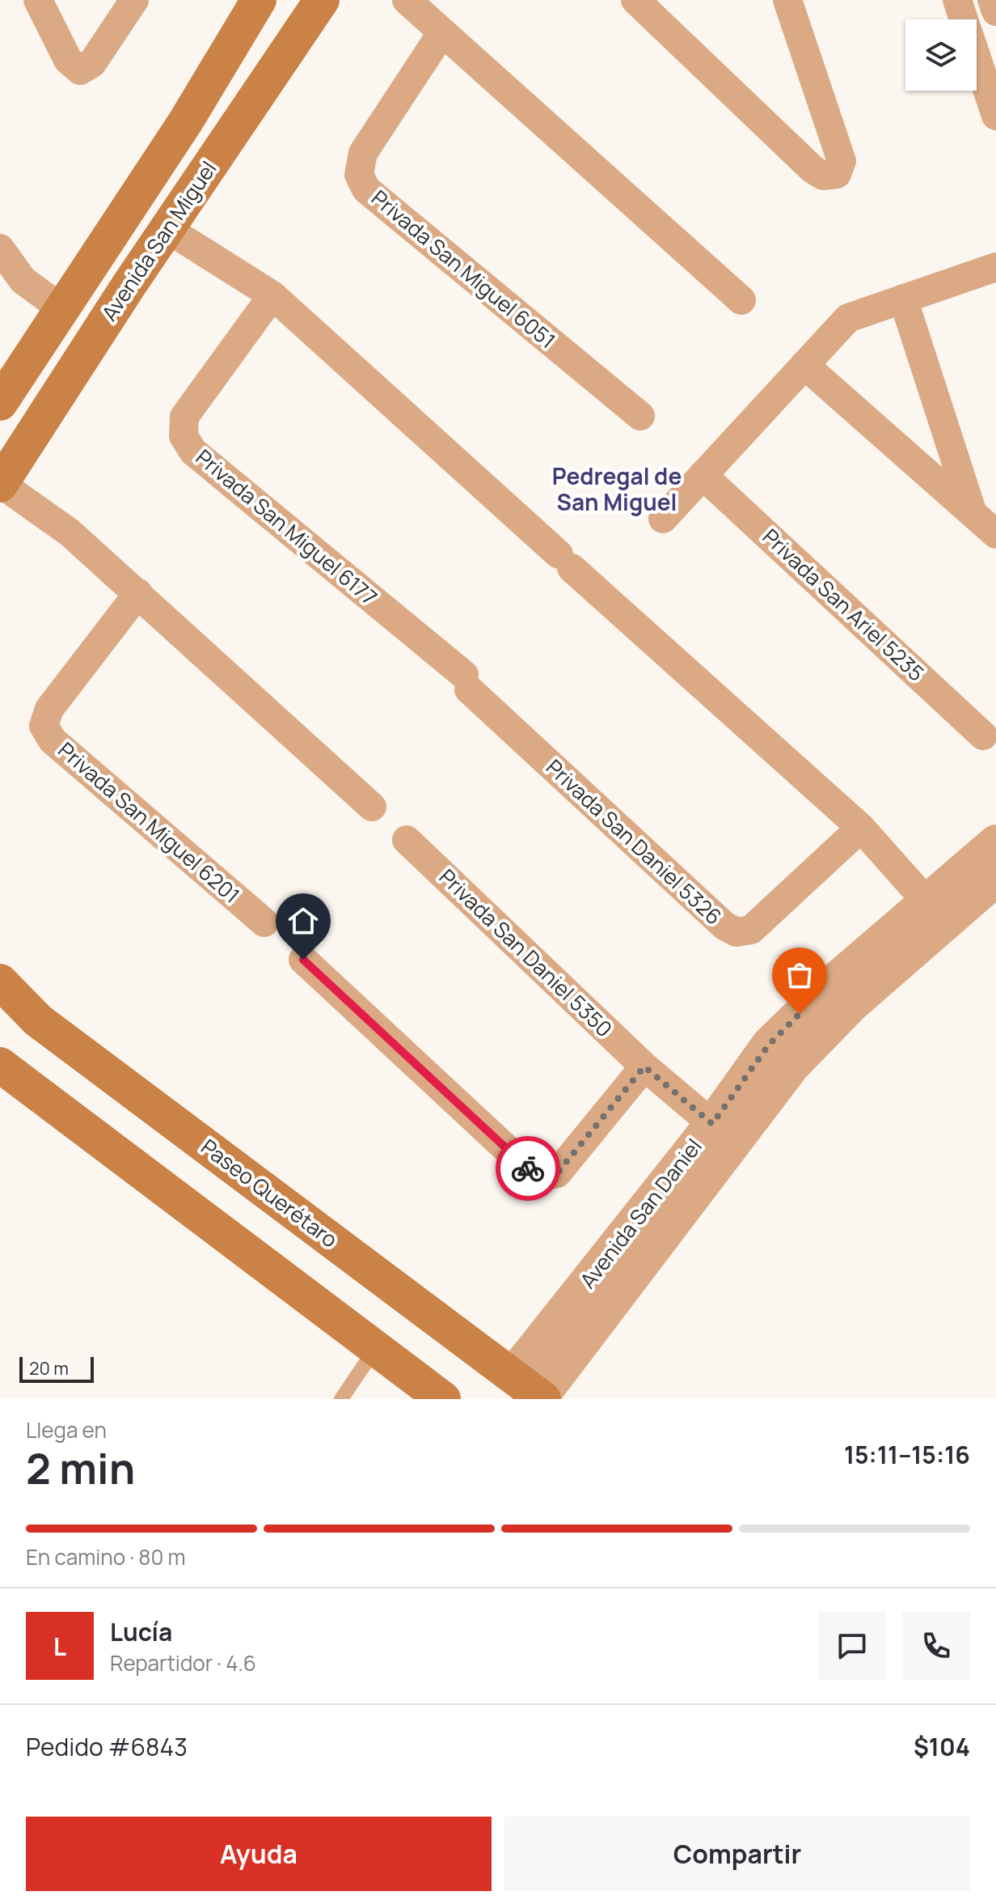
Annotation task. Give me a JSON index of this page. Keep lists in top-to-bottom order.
{
  "streets": {
    "main road": ["Avenida San Miguel", "Paseo Querétaro"],
    "street": [
      "Privada San Miguel 6051",
      "Privada San Miguel 6177",
      "Privada San Ariel 5235",
      "Privada San Miguel 6201",
      "Privada San Daniel 5326",
      "Privada San Daniel 5350",
      "Avenida San Daniel"
    ]
  },
  "crossings": [
    ["Privada San Miguel 6177", "Privada San Daniel 5326"],
    ["Privada San Daniel 5350", "Avenida San Daniel"],
    ["Paseo Querétaro", "Avenida San Daniel"]
  ],
  "districts": ["Pedregal de San Miguel"],
  "scale_bar": "20 m",
  "page": {
    "scale": "20 m",
    "heading": ["2 min", "Llega en", "15:11–15:16"],
    "panel": [
      "Lucía",
      "Repartidor · 4.6",
      "Pedido #6843",
      "$104"
    ],
    "bar": "En camino · 80 m",
    "round": "L",
    "buttons": ["Ayuda", "Compartir"]
  }
}
